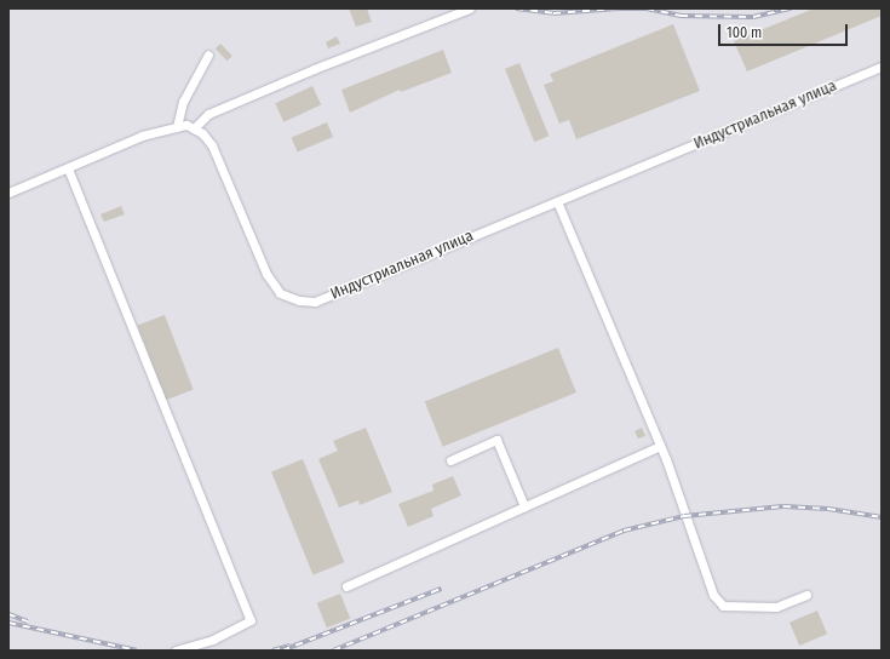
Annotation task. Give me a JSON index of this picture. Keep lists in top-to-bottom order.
{
  "streets": {
    "street": ["Индустриальная улица"]
  },
  "scale_bar": "100 m"
}
